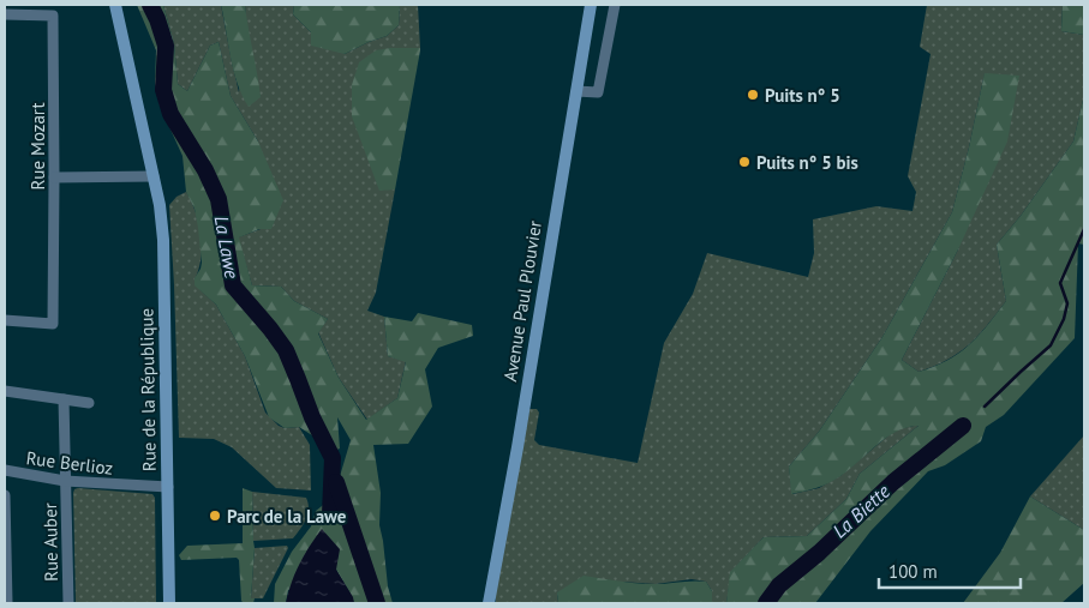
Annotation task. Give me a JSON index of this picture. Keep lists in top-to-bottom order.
{
  "streets": {
    "main road": ["Avenue Paul Plouvier", "Rue de la République"],
    "street": ["Rue Mozart", "Rue Berlioz", "Rue Auber"]
  },
  "crossings": [
    ["Rue de la République", "Rue Berlioz"],
    ["Rue Berlioz", "Rue Auber"]
  ],
  "water": ["La Lawe", "La Biette"],
  "places": ["Puits n° 5", "Puits n° 5 bis", "Parc de la Lawe"],
  "scale_bar": "100 m"
}
